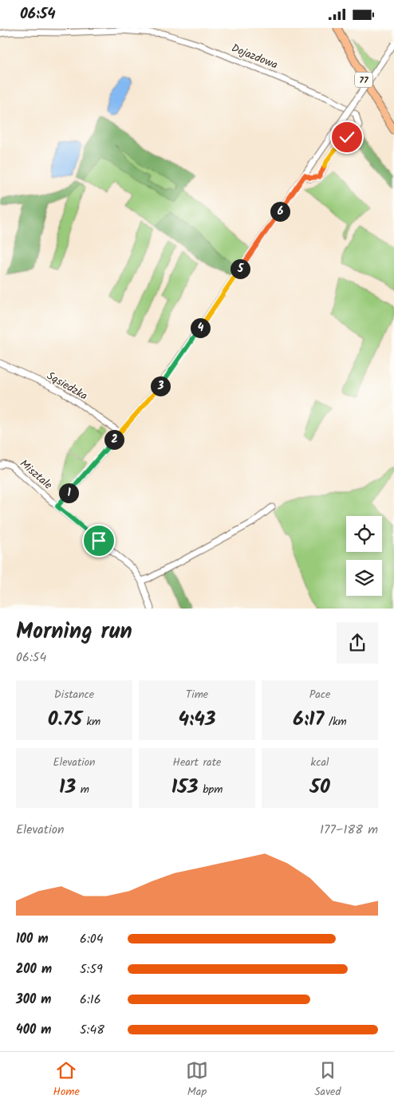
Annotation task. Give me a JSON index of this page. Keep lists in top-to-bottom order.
{
  "streets": {
    "main road": ["77"],
    "street": ["Dojazdowa", "Sąsiedzka", "Misztale"]
  },
  "page": {
    "status": "06:54",
    "pins": [
      "6",
      "5",
      "4",
      "3",
      "2",
      "1"
    ],
    "heading": ["Morning run", "06:54"],
    "stats": [
      ["Distance", "0.75 km"],
      ["Time", "4:43"],
      ["Pace", "6:17 /km"],
      ["Elevation", "13 m"],
      ["Heart rate", "153 bpm"],
      ["kcal", "50"]
    ],
    "chart": ["Elevation", "177–188 m"],
    "list": [
      {
        "name": "100 m",
        "note": "6:04"
      },
      {
        "name": "200 m",
        "note": "5:59"
      },
      {
        "name": "300 m",
        "note": "6:16"
      },
      {
        "name": "400 m",
        "note": "5:48"
      }
    ],
    "tabs": ["Home", "Map", "Saved"]
  }
}
